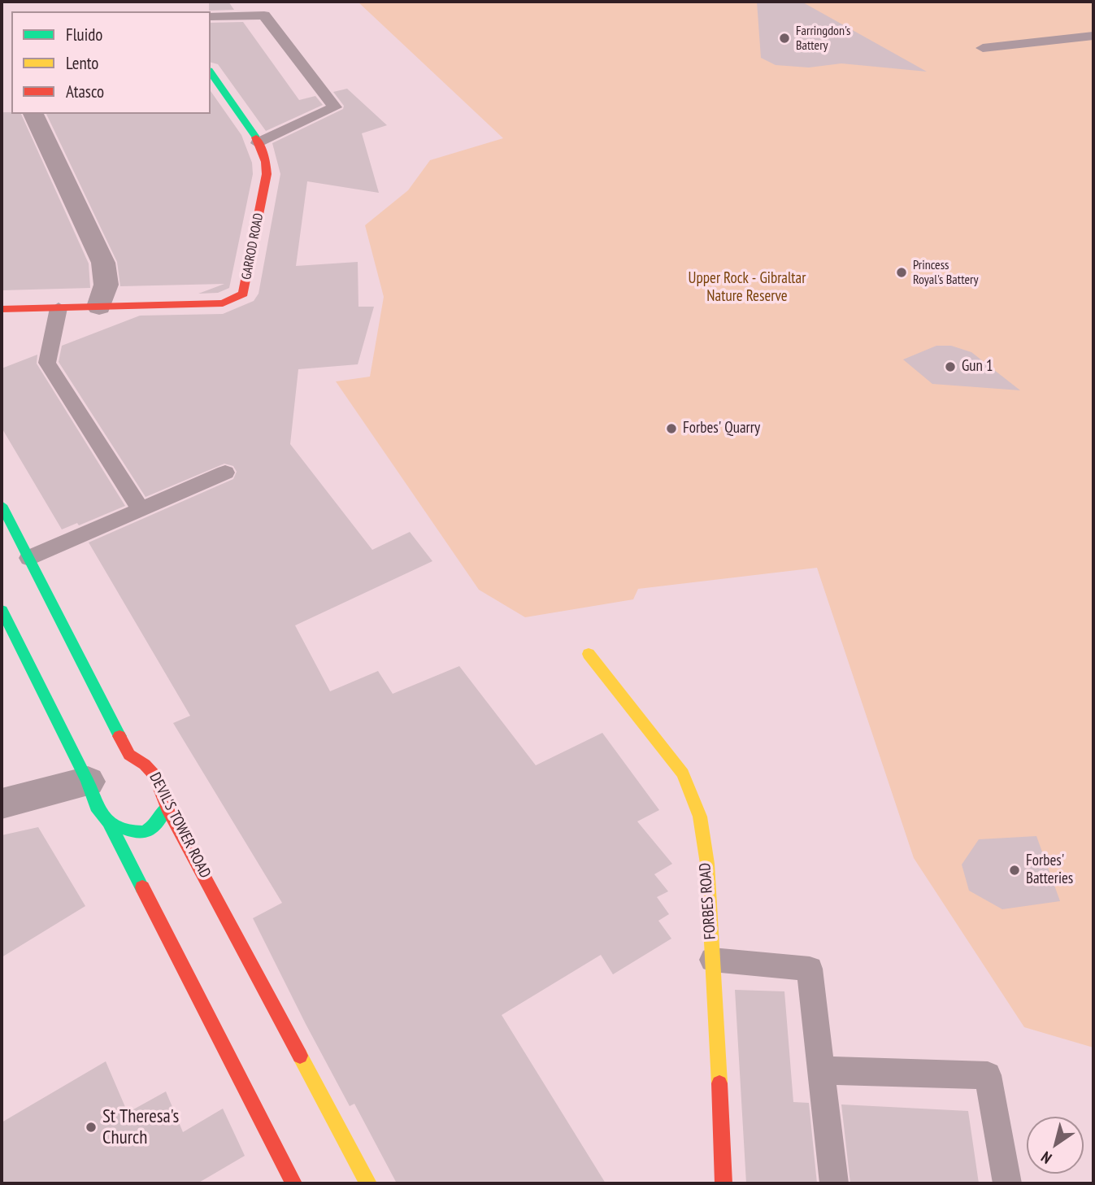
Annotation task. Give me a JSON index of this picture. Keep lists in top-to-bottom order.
{
  "streets": {
    "main road": ["GARROD ROAD", "DEVIL'S TOWER ROAD", "FORBES ROAD"]
  },
  "parks": ["Upper Rock - Gibraltar Nature Reserve"],
  "places": [
    "Farringdon's Battery",
    "Princess Royal's Battery",
    "Gun 1",
    "Forbes' Quarry",
    "Forbes' Batteries",
    "St Theresa's Church"
  ],
  "legend": ["Fluido", "Lento", "Atasco"],
  "north": "bottom left"
}
